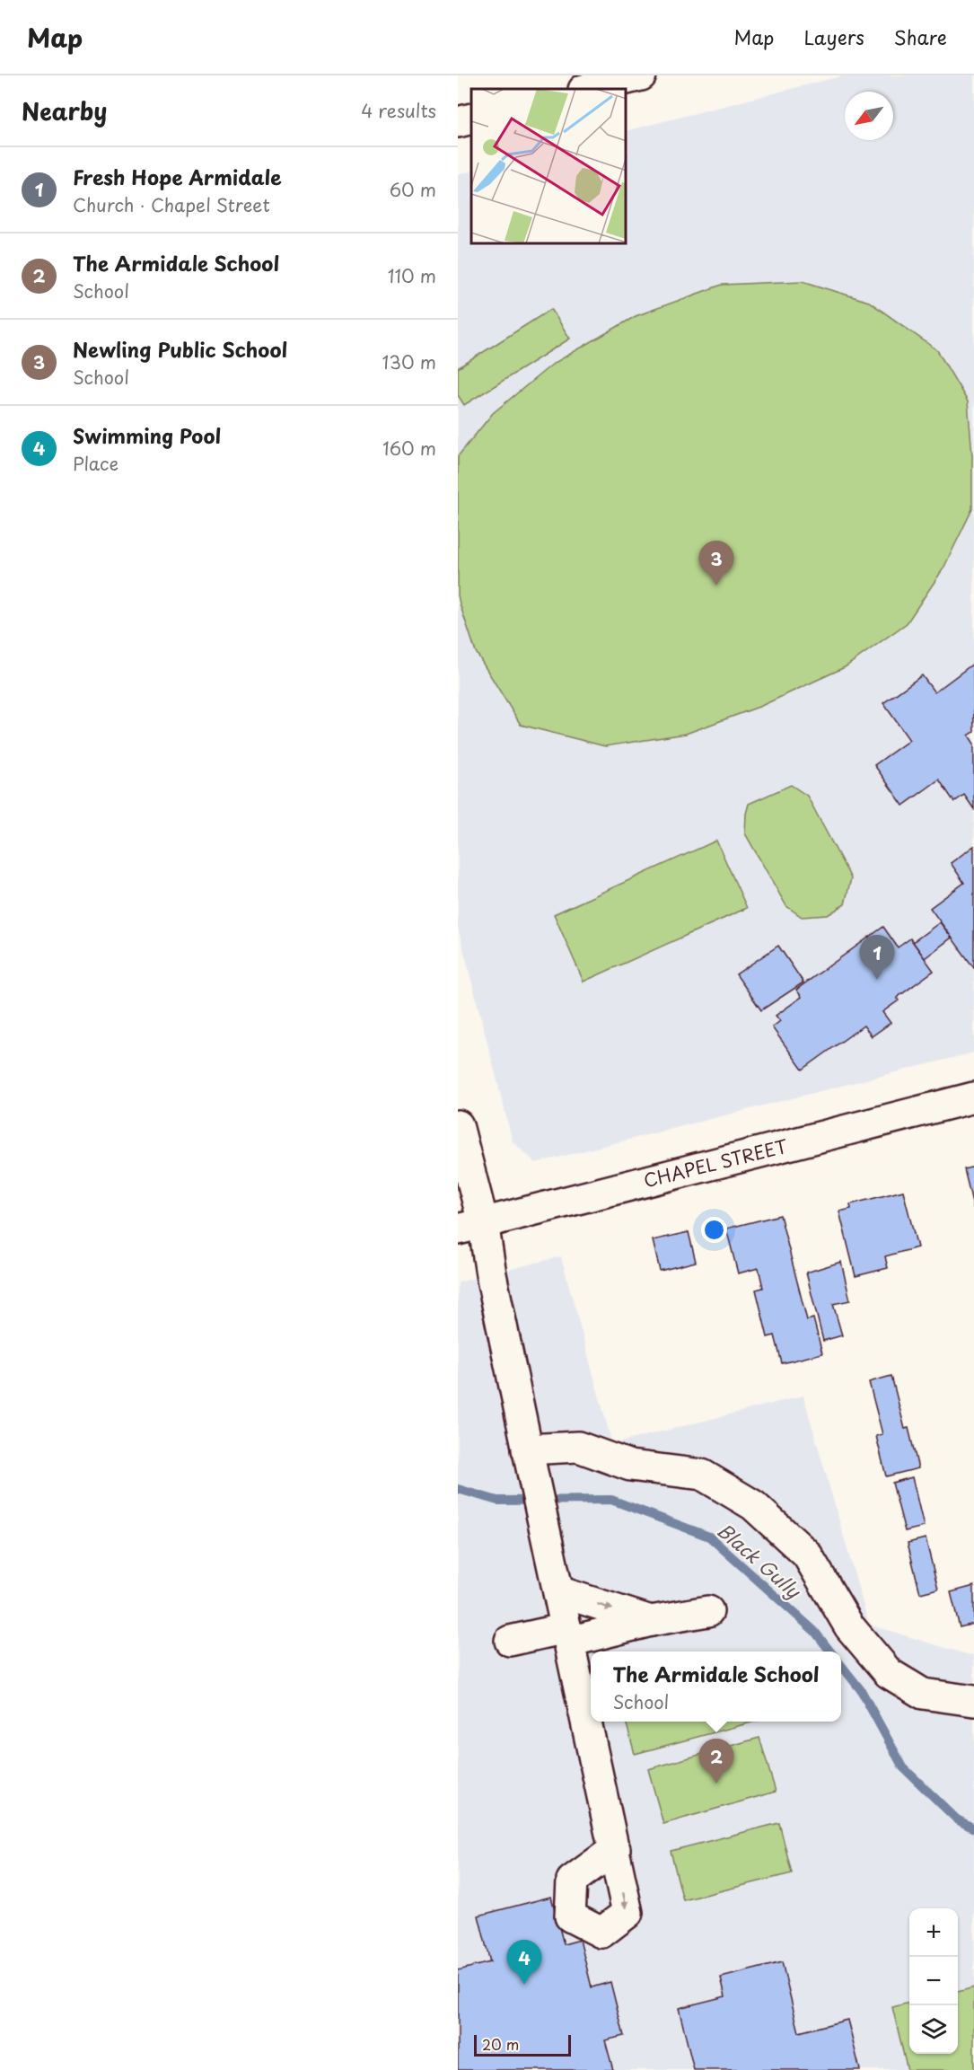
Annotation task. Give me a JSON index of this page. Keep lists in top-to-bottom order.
{
  "streets": {
    "street": ["CHAPEL STREET"]
  },
  "water": ["Black Gully"],
  "scale_bar": "20 m",
  "north": "bottom left",
  "page": {
    "header": "Map",
    "nav": ["Map", "Layers", "Share"],
    "heading": ["Nearby", "4 results"],
    "list": [
      {
        "mark": "1",
        "name": "Fresh Hope Armidale",
        "note": "Church · Chapel Street",
        "value": "60 m"
      },
      {
        "mark": "2",
        "name": "The Armidale School",
        "note": "School",
        "value": "110 m"
      },
      {
        "mark": "3",
        "name": "Newling Public School",
        "note": "School",
        "value": "130 m"
      },
      {
        "mark": "4",
        "name": "Swimming Pool",
        "note": "Place",
        "value": "160 m"
      }
    ],
    "pins": [
      "3",
      "1",
      "2",
      "4"
    ],
    "popup": ["The Armidale School", "School"],
    "map_buttons": ["+", "−"],
    "scale": "20 m"
  }
}
